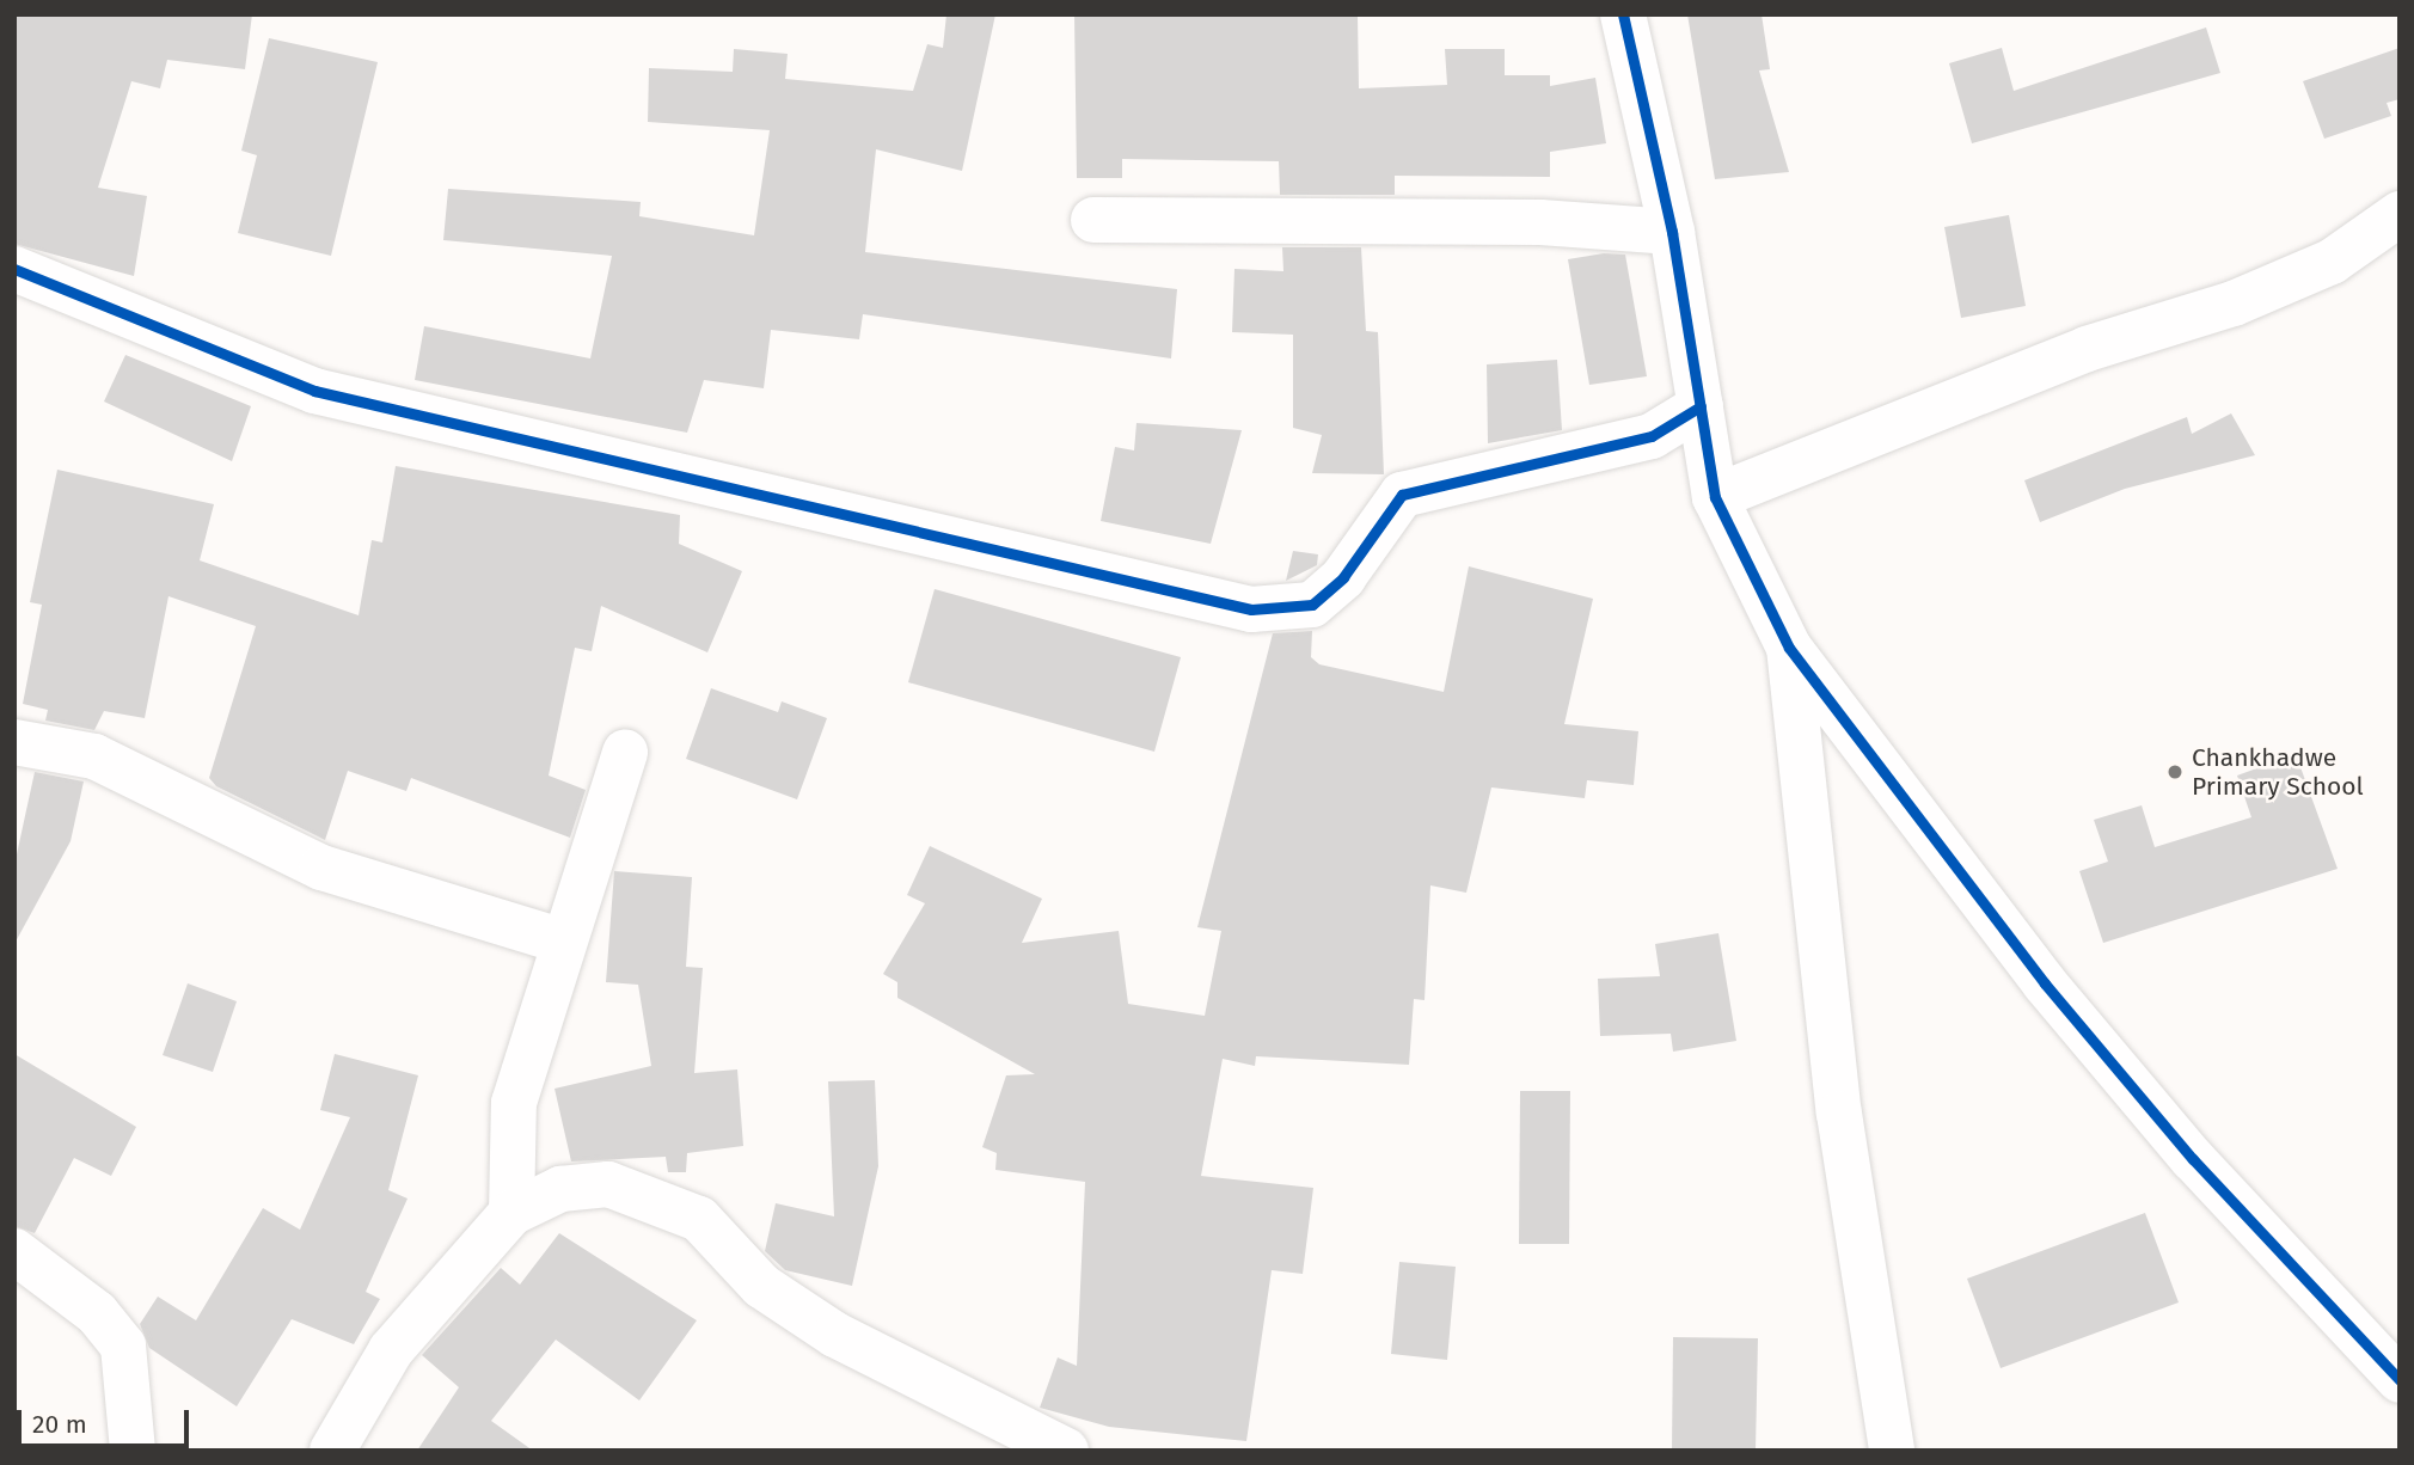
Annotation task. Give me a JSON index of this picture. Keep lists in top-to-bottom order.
{
  "places": ["Chankhadwe Primary School"],
  "scale_bar": "20 m"
}
